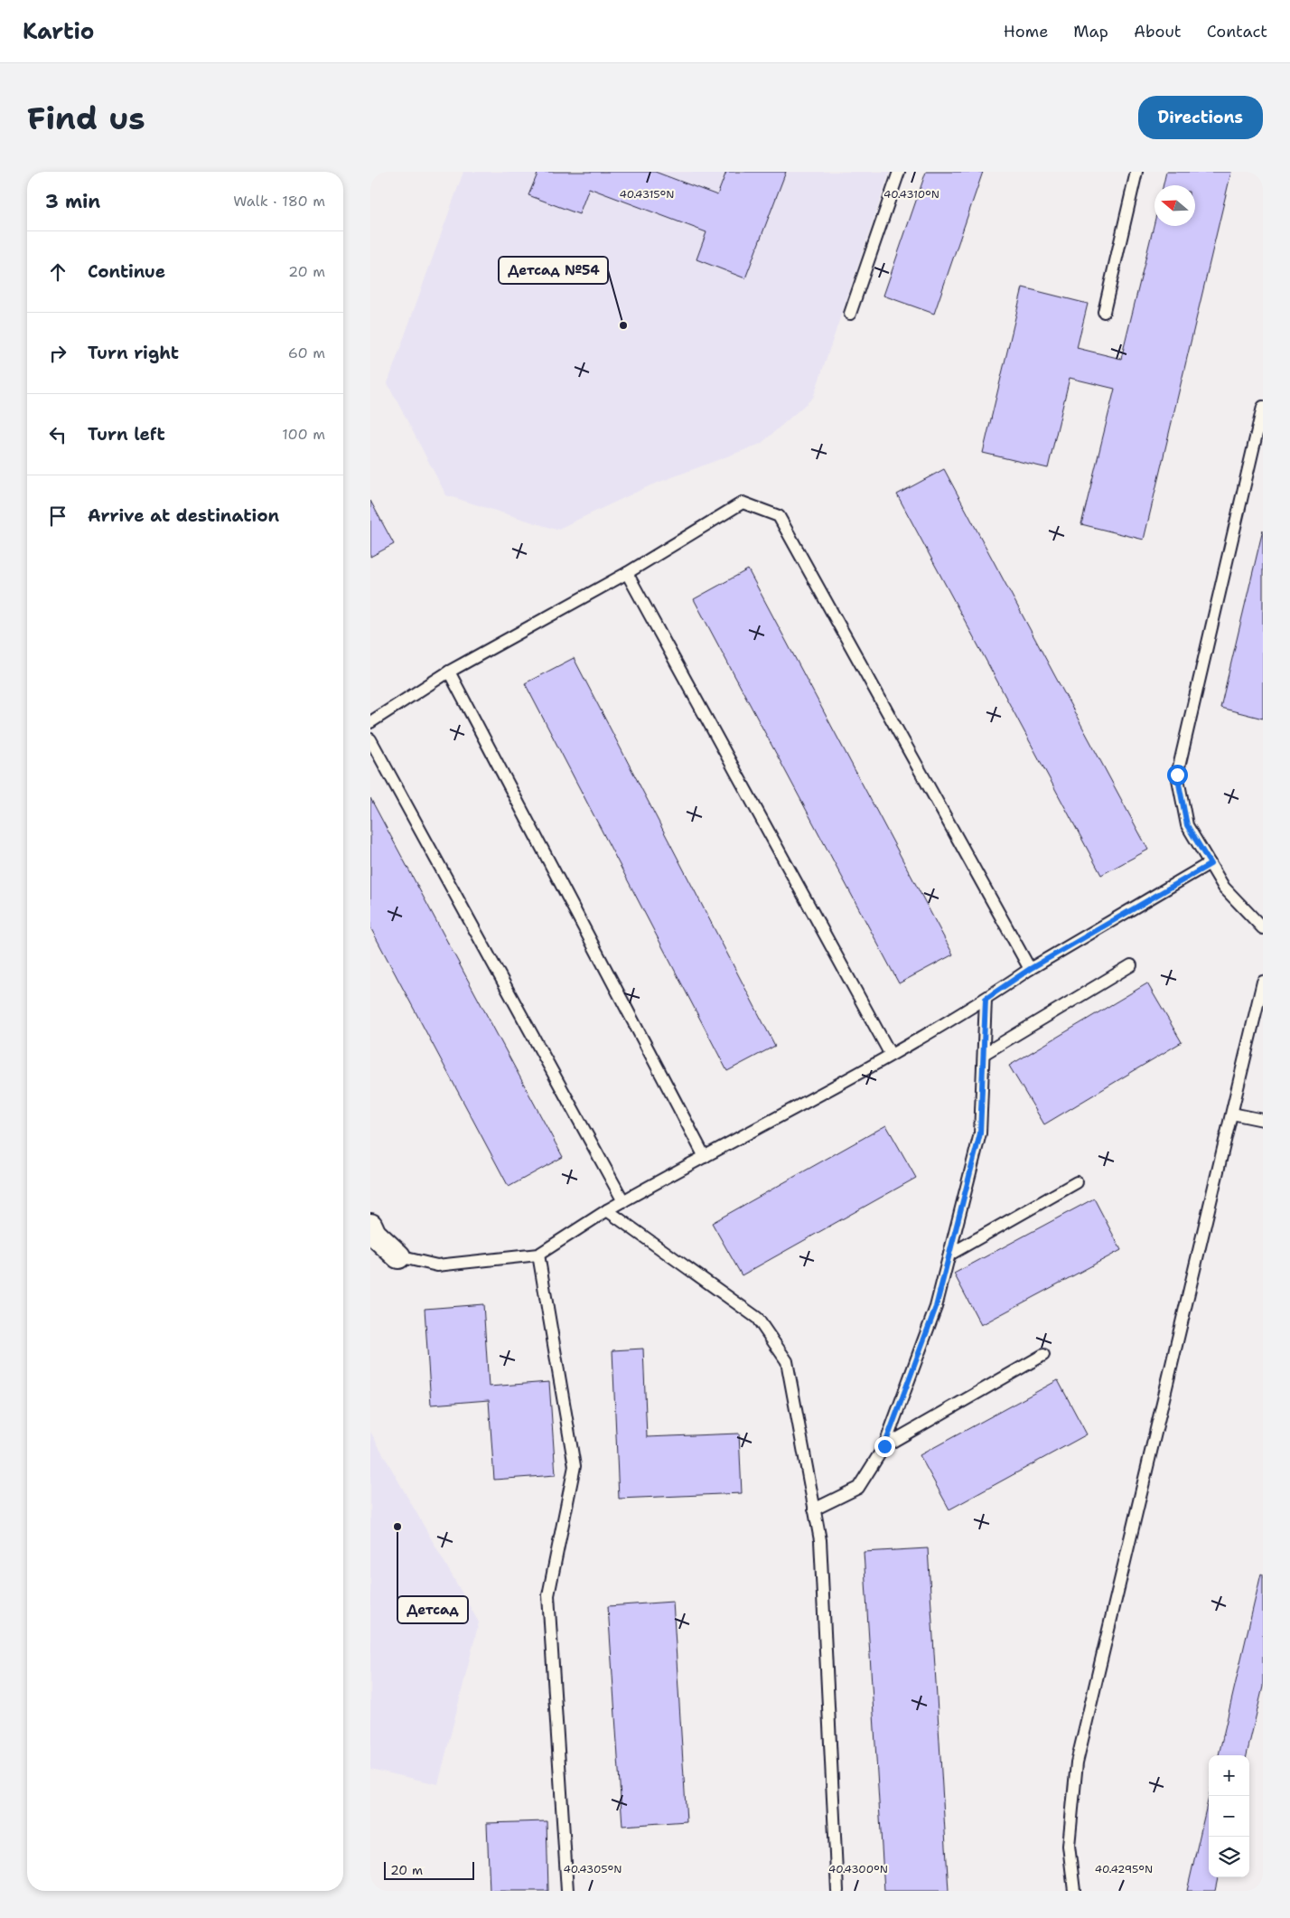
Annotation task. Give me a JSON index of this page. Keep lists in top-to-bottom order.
{
  "places": ["Детсад №54", "Детсад"],
  "scale_bar": "20 m",
  "north": "left",
  "page": {
    "header": "Kartio",
    "nav": [
      "Home",
      "Map",
      "About",
      "Contact"
    ],
    "buttons": "Directions",
    "title": "Find us",
    "heading": ["3 min", "Walk · 180 m"],
    "list": [
      ["Continue", "20 m"],
      ["Turn right", "60 m"],
      ["Turn left", "100 m"],
      "Arrive at destination"
    ],
    "map_buttons": ["+", "−"],
    "scale": "20 m"
  },
  "coordinates": [
    "40.4315°N",
    "40.4310°N",
    "40.4305°N",
    "40.4300°N",
    "40.4295°N"
  ]
}
